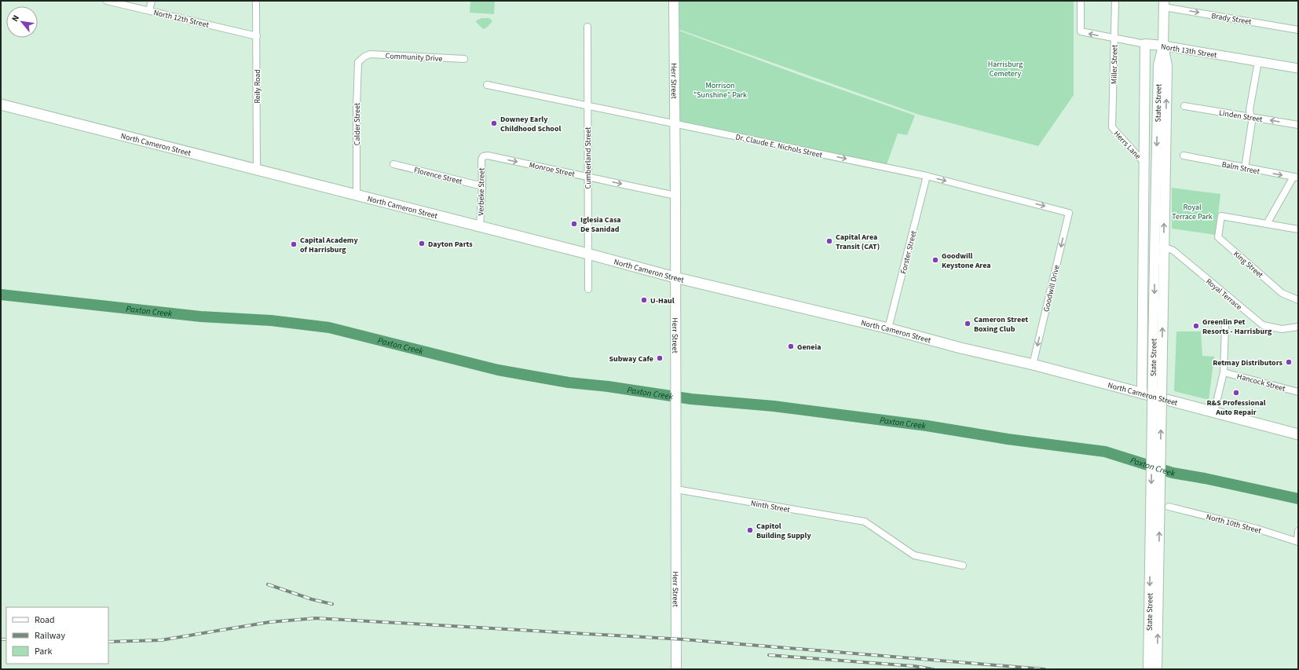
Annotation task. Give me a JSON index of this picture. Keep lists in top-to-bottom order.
{
  "streets": {
    "highway": ["North Cameron Street"],
    "main road": ["North 13th Street", "Herr Street", "State Street"],
    "street": [
      "North 12th Street",
      "Brady Street",
      "Community Drive",
      "Miller Street",
      "Reily Road",
      "Linden Street",
      "Calder Street",
      "Herrs Lane",
      "Dr. Claude E. Nichols Street",
      "Cumberland Street",
      "Balm Street",
      "Monroe Street",
      "Florence Street",
      "Verbeke Street",
      "Forster Street",
      "King Street",
      "Goodwill Drive",
      "Royal Terrace",
      "Hancock Street",
      "Ninth Street",
      "North 10th Street"
    ]
  },
  "crossings": [
    ["North 12th Street", "Reily Road"],
    ["Brady Street", "State Street"],
    ["North 13th Street", "Miller Street"],
    ["North 13th Street", "State Street"],
    ["Community Drive", "Calder Street"],
    ["Miller Street", "Herrs Lane"],
    ["Herr Street", "North Cameron Street"],
    ["Herr Street", "Dr. Claude E. Nichols Street"],
    ["Herr Street", "Monroe Street"],
    ["Herr Street", "Ninth Street"],
    ["Reily Road", "North Cameron Street"],
    ["State Street", "North Cameron Street"],
    ["State Street", "Herrs Lane"],
    ["State Street", "Royal Terrace"],
    ["Calder Street", "North Cameron Street"],
    ["North Cameron Street", "Cumberland Street"],
    ["North Cameron Street", "Verbeke Street"],
    ["North Cameron Street", "Forster Street"],
    ["North Cameron Street", "Goodwill Drive"],
    ["Dr. Claude E. Nichols Street", "Cumberland Street"],
    ["Dr. Claude E. Nichols Street", "Forster Street"],
    ["Dr. Claude E. Nichols Street", "Goodwill Drive"],
    ["Cumberland Street", "Monroe Street"],
    ["Monroe Street", "Verbeke Street"],
    ["Florence Street", "Verbeke Street"]
  ],
  "one_way": [
    "Brady Street",
    "Linden Street",
    "Dr. Claude E. Nichols Street",
    "Monroe Street",
    "Goodwill Drive"
  ],
  "water": ["Paxton Creek"],
  "parks": ["Harrisburg Cemetery", "Morrison \"Sunshine\" Park", "Royal Terrace Park"],
  "places": [
    "Downey Early Childhood School",
    "Iglesia Casa De Sanidad",
    "Capital Area Transit (CAT)",
    "Dayton Parts",
    "Capital Academy of Harrisburg",
    "Goodwill Keystone Area",
    "U-Haul",
    "Cameron Street Boxing Club",
    "Greenlin Pet Resorts - Harrisburg",
    "Geneia",
    "Subway Cafe",
    "Retmay Distributors",
    "R&S Professional Auto Repair",
    "Capitol Building Supply"
  ],
  "legend": ["Road", "Railway", "Park"],
  "north": "top left"
}
